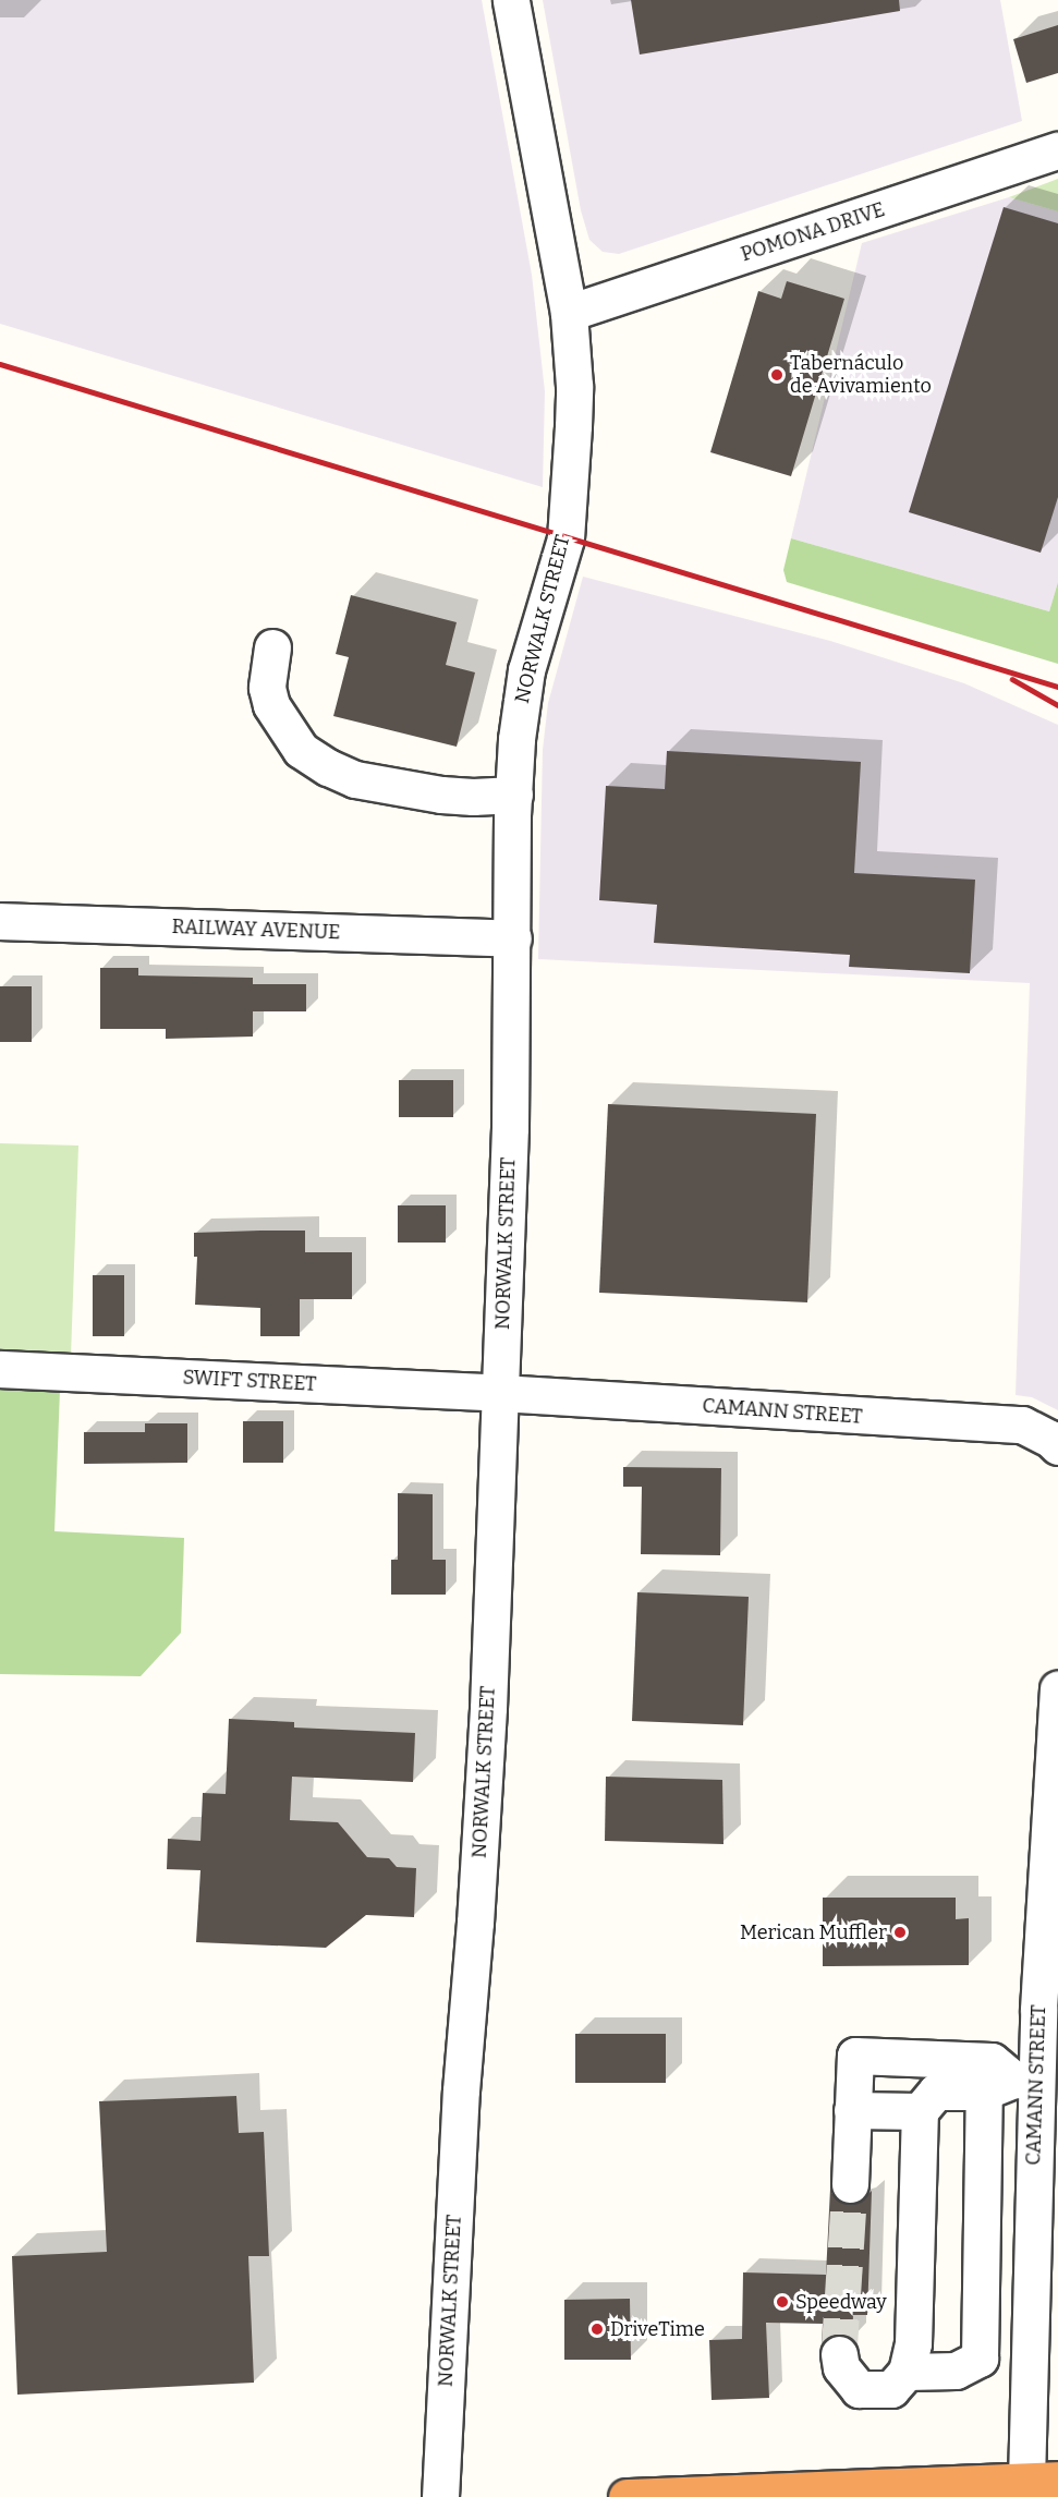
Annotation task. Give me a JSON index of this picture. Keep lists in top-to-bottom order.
{
  "streets": {
    "street": [
      "POMONA DRIVE",
      "NORWALK STREET",
      "RAILWAY AVENUE",
      "SWIFT STREET",
      "CAMANN STREET"
    ]
  },
  "crossings": [
    ["POMONA DRIVE", "NORWALK STREET"],
    ["NORWALK STREET", "RAILWAY AVENUE"],
    ["NORWALK STREET", "SWIFT STREET"],
    ["NORWALK STREET", "CAMANN STREET"],
    ["SWIFT STREET", "CAMANN STREET"]
  ],
  "places": [
    "Tabernáculo de Avivamiento",
    "Merican Muffler",
    "Speedway",
    "DriveTime"
  ]
}
